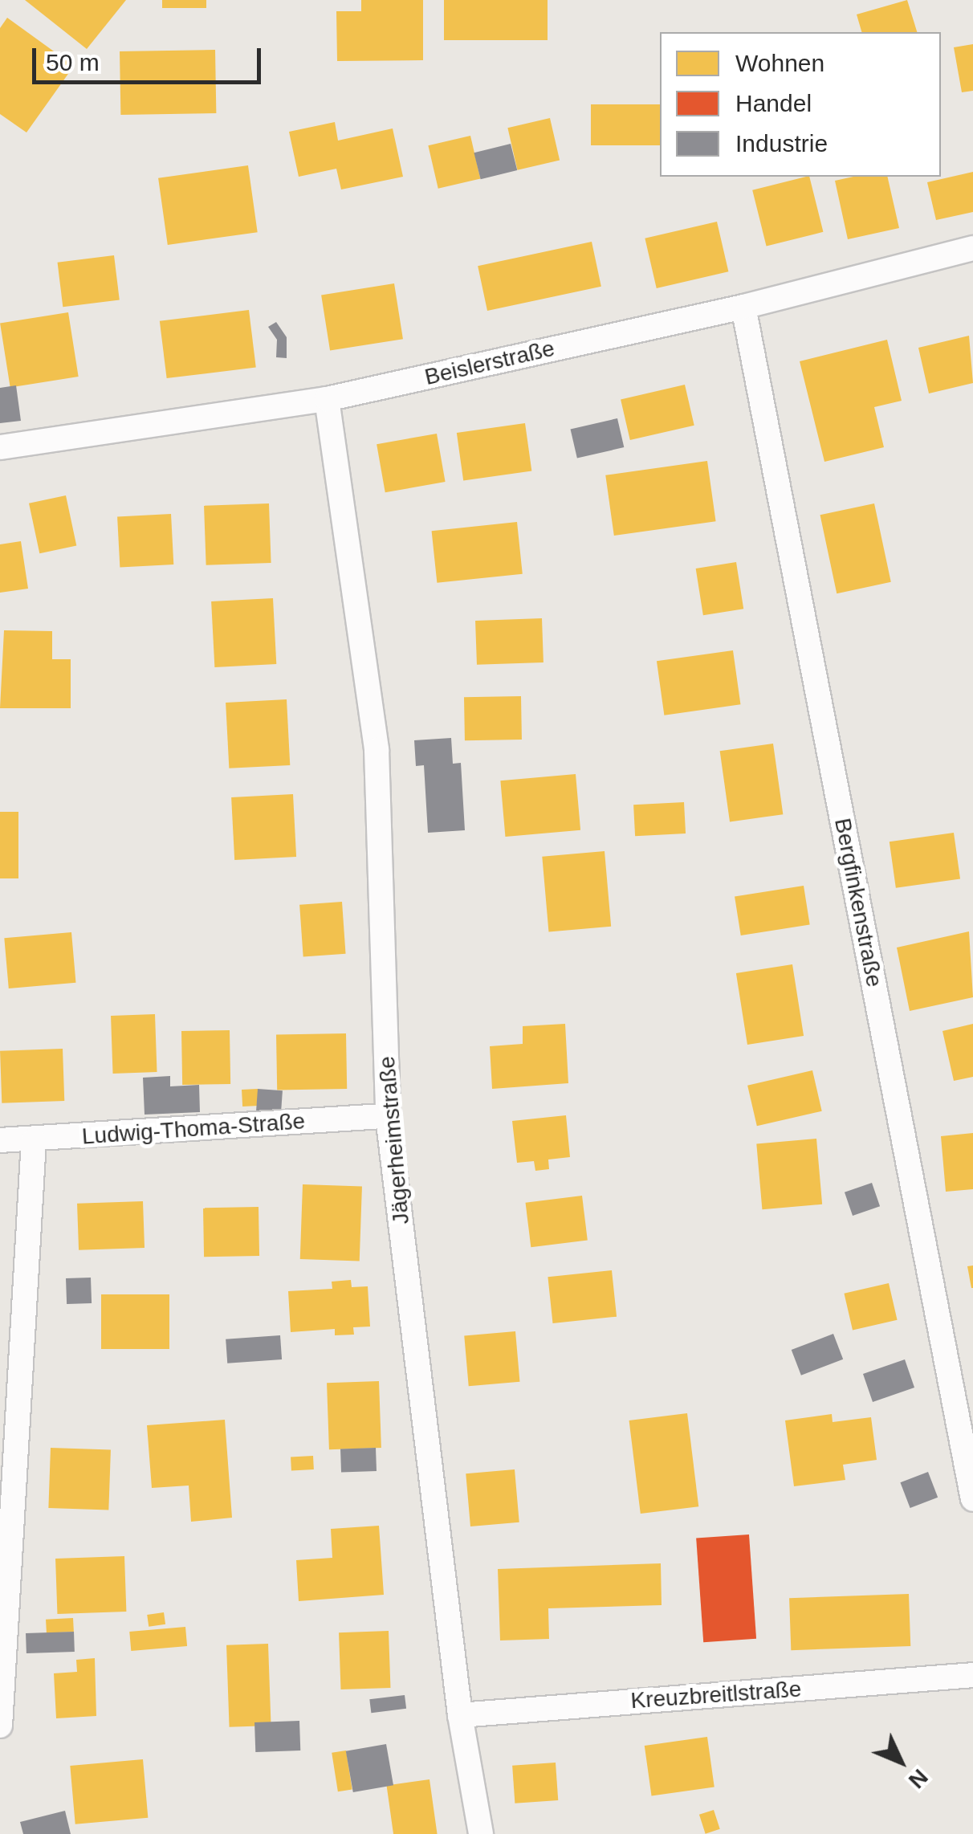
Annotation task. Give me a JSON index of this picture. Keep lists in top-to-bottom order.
{
  "streets": {
    "street": [
      "Beislerstraße",
      "Bergfinkenstraße",
      "Ludwig-Thoma-Straße",
      "Jägerheimstraße",
      "Kreuzbreitlstraße"
    ]
  },
  "crossings": [
    ["Beislerstraße", "Bergfinkenstraße"],
    ["Beislerstraße", "Jägerheimstraße"],
    ["Ludwig-Thoma-Straße", "Jägerheimstraße"],
    ["Jägerheimstraße", "Kreuzbreitlstraße"]
  ],
  "legend": ["Wohnen", "Handel", "Industrie"],
  "scale_bar": "50 m",
  "north": "bottom right"
}
